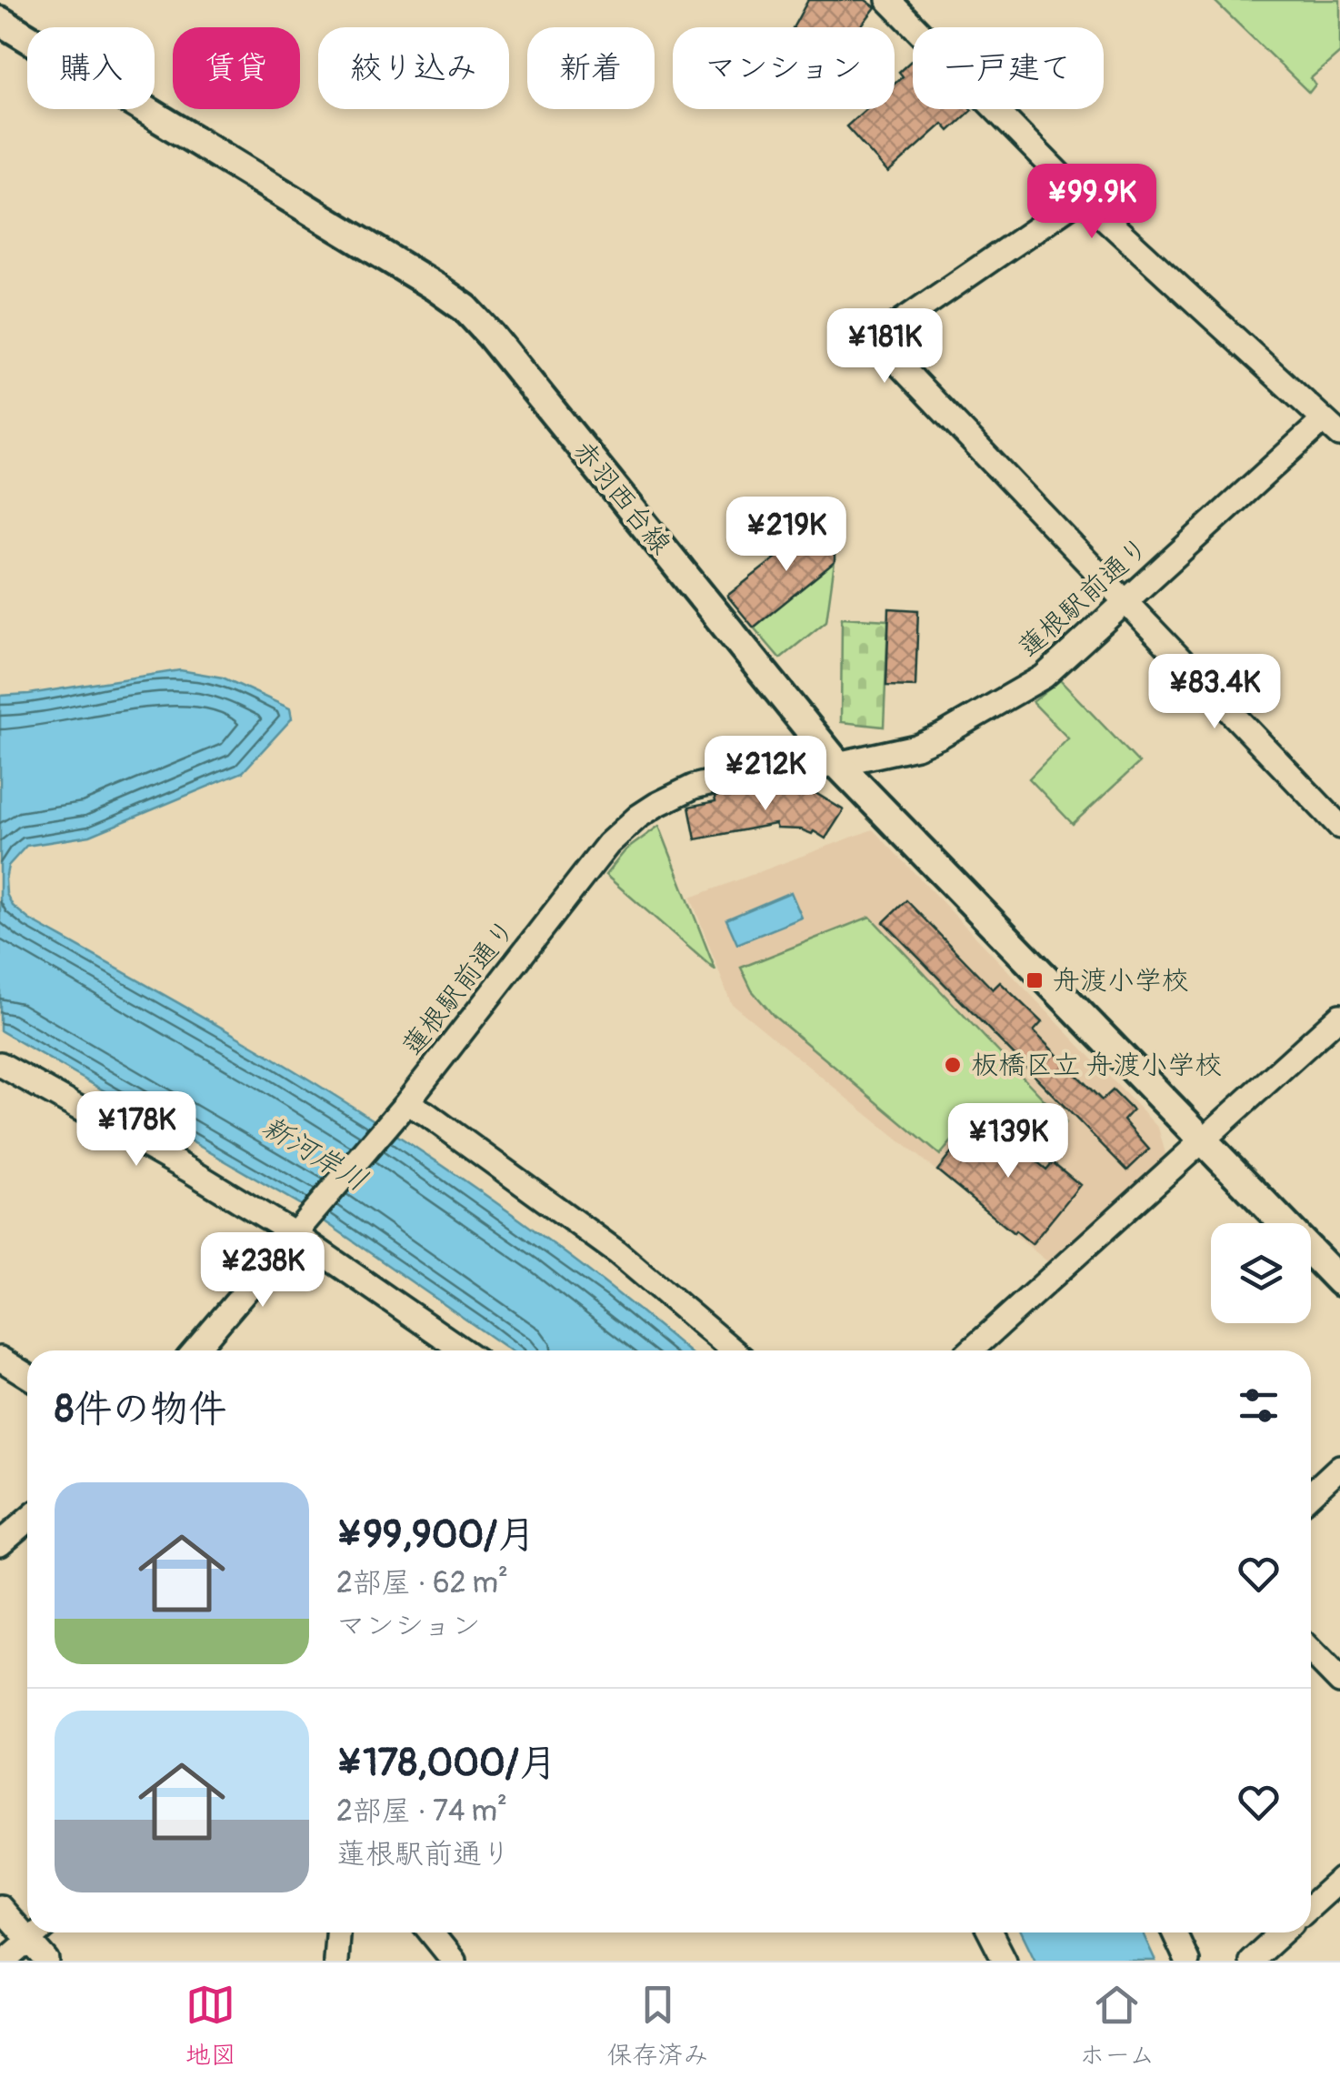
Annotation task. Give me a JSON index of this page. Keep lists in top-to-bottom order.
{
  "streets": {
    "main road": ["赤羽西台線"],
    "street": ["蓮根駅前通り"]
  },
  "crossings": [
    ["赤羽西台線", "蓮根駅前通り"]
  ],
  "water": ["新河岸川"],
  "places": {
    "transit": ["舟渡小学校"],
    "other": ["板橋区立 舟渡小学校"]
  },
  "page": {
    "chip": [
      "購入",
      "賃貸",
      "絞り込み",
      "新着",
      "マンション",
      "一戸建て"
    ],
    "price": [
      "¥99.9K",
      "¥181K",
      "¥219K",
      "¥83.4K",
      "¥212K",
      "¥178K",
      "¥139K",
      "¥238K"
    ],
    "heading": "8件の物件",
    "list": [
      {
        "name": "¥99,900/月",
        "note": "2部屋 · 62 m² · マンション"
      },
      {
        "name": "¥178,000/月",
        "note": "2部屋 · 74 m² · 蓮根駅前通り"
      }
    ],
    "tabs": ["地図", "保存済み", "ホーム"]
  }
}
